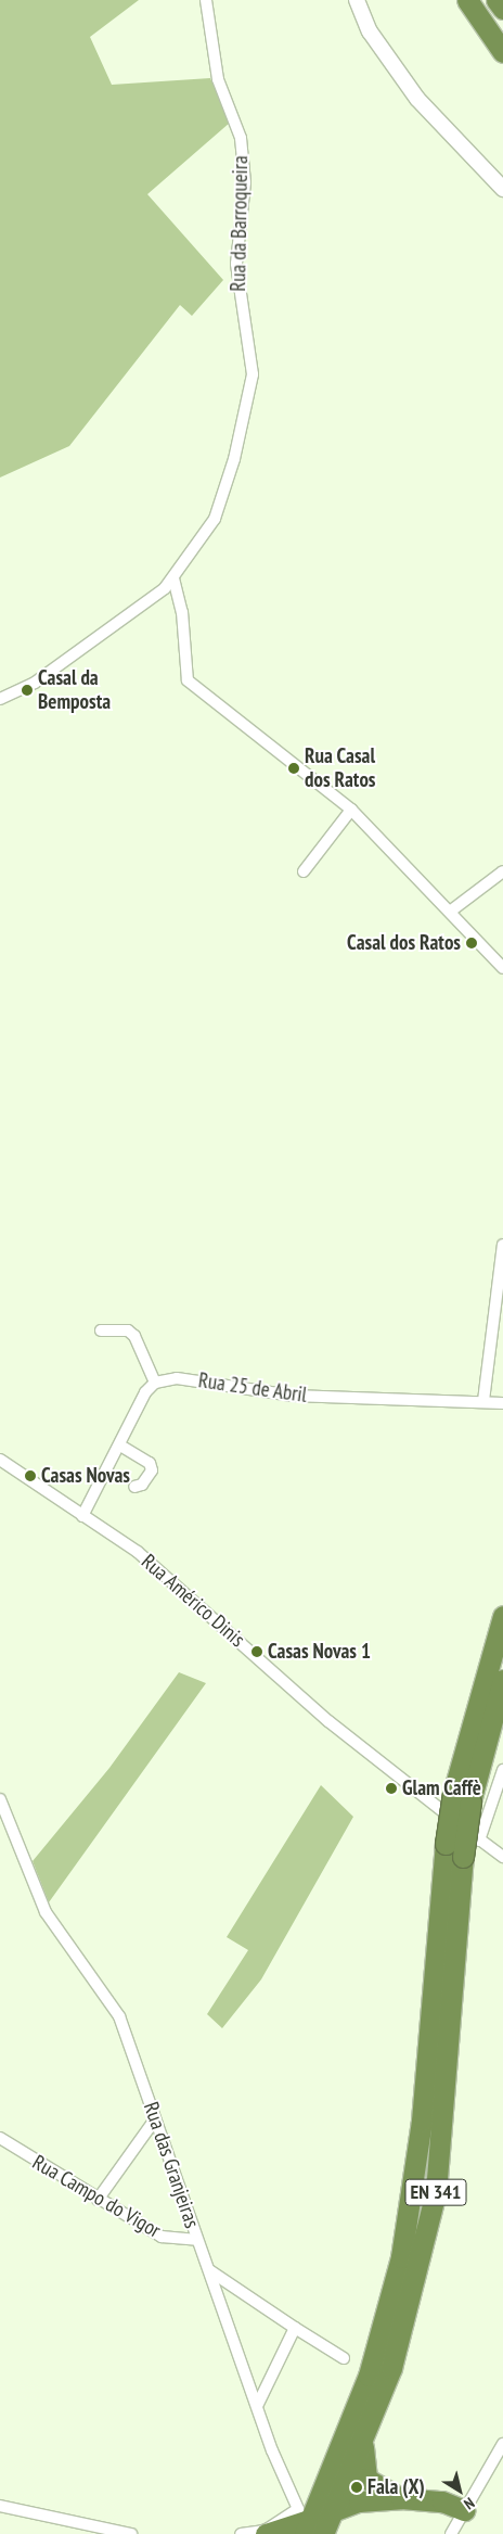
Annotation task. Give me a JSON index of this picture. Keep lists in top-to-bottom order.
{
  "streets": {
    "highway": ["EN 341"],
    "street": [
      "Rua da Barroqueira",
      "Rua 25 de Abril",
      "Rua Américo Dinis",
      "Rua das Granjeiras",
      "Rua Campo do Vigor"
    ]
  },
  "crossings": [
    ["Rua das Granjeiras", "Rua Campo do Vigor"]
  ],
  "places": [
    "Casal da Bemposta",
    "Rua Casal dos Ratos",
    "Casal dos Ratos",
    "Casas Novas",
    "Casas Novas 1",
    "Glam Caffè",
    "Fala (X)"
  ],
  "north": "bottom right"
}
